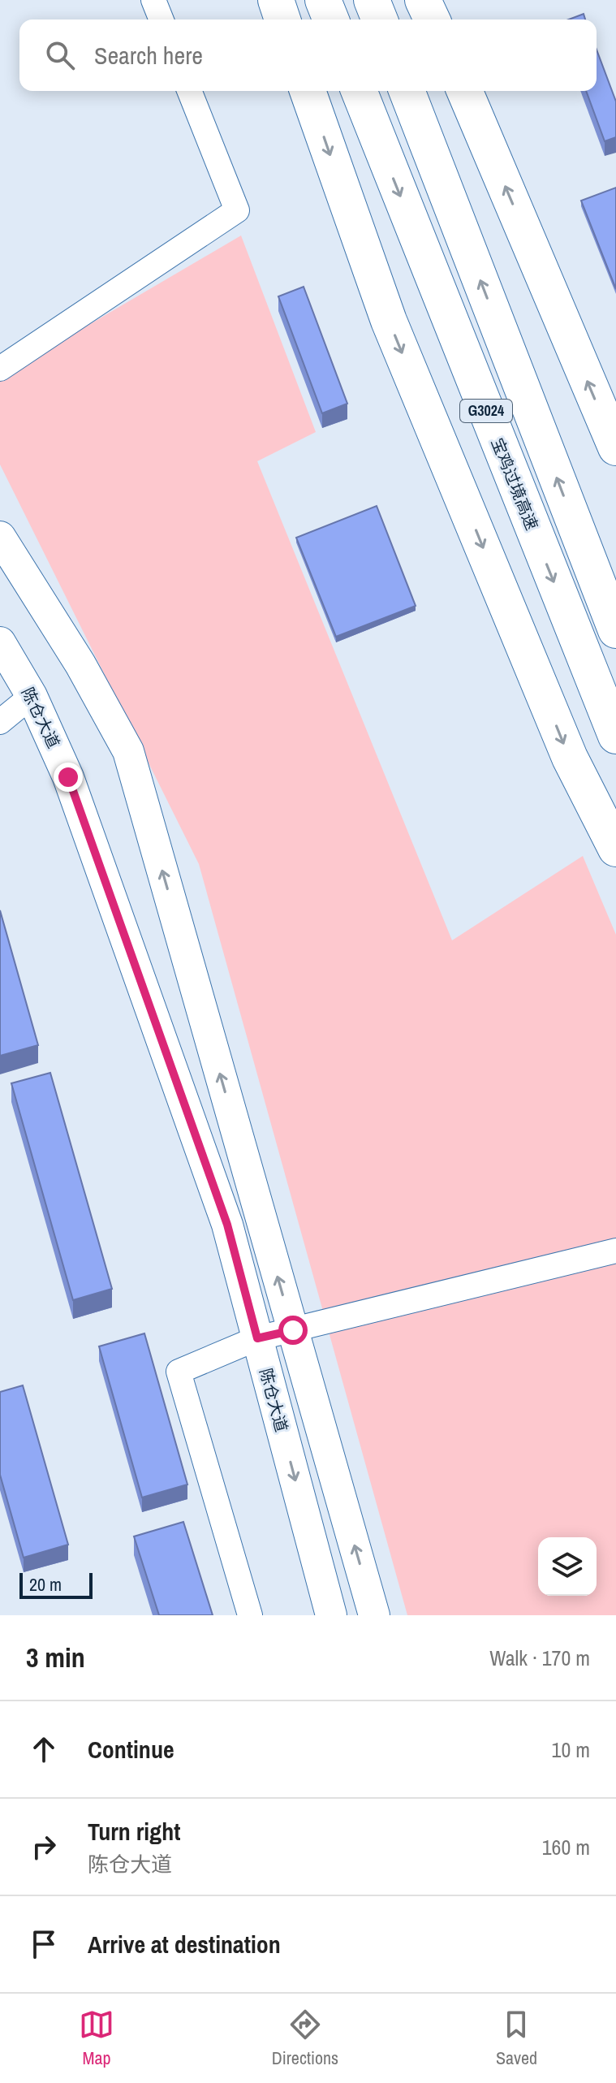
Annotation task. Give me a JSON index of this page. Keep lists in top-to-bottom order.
{
  "streets": {
    "highway": ["G3024", "宝鸡过境高速"],
    "main road": ["陈仓大道"]
  },
  "scale_bar": "20 m",
  "page": {
    "search": "Search here",
    "scale": "20 m",
    "heading": ["3 min", "Walk · 170 m"],
    "list": [
      ["Continue", "10 m"],
      ["Turn right", "陈仓大道", "160 m"],
      "Arrive at destination"
    ],
    "nav": ["Map", "Directions", "Saved"]
  }
}
